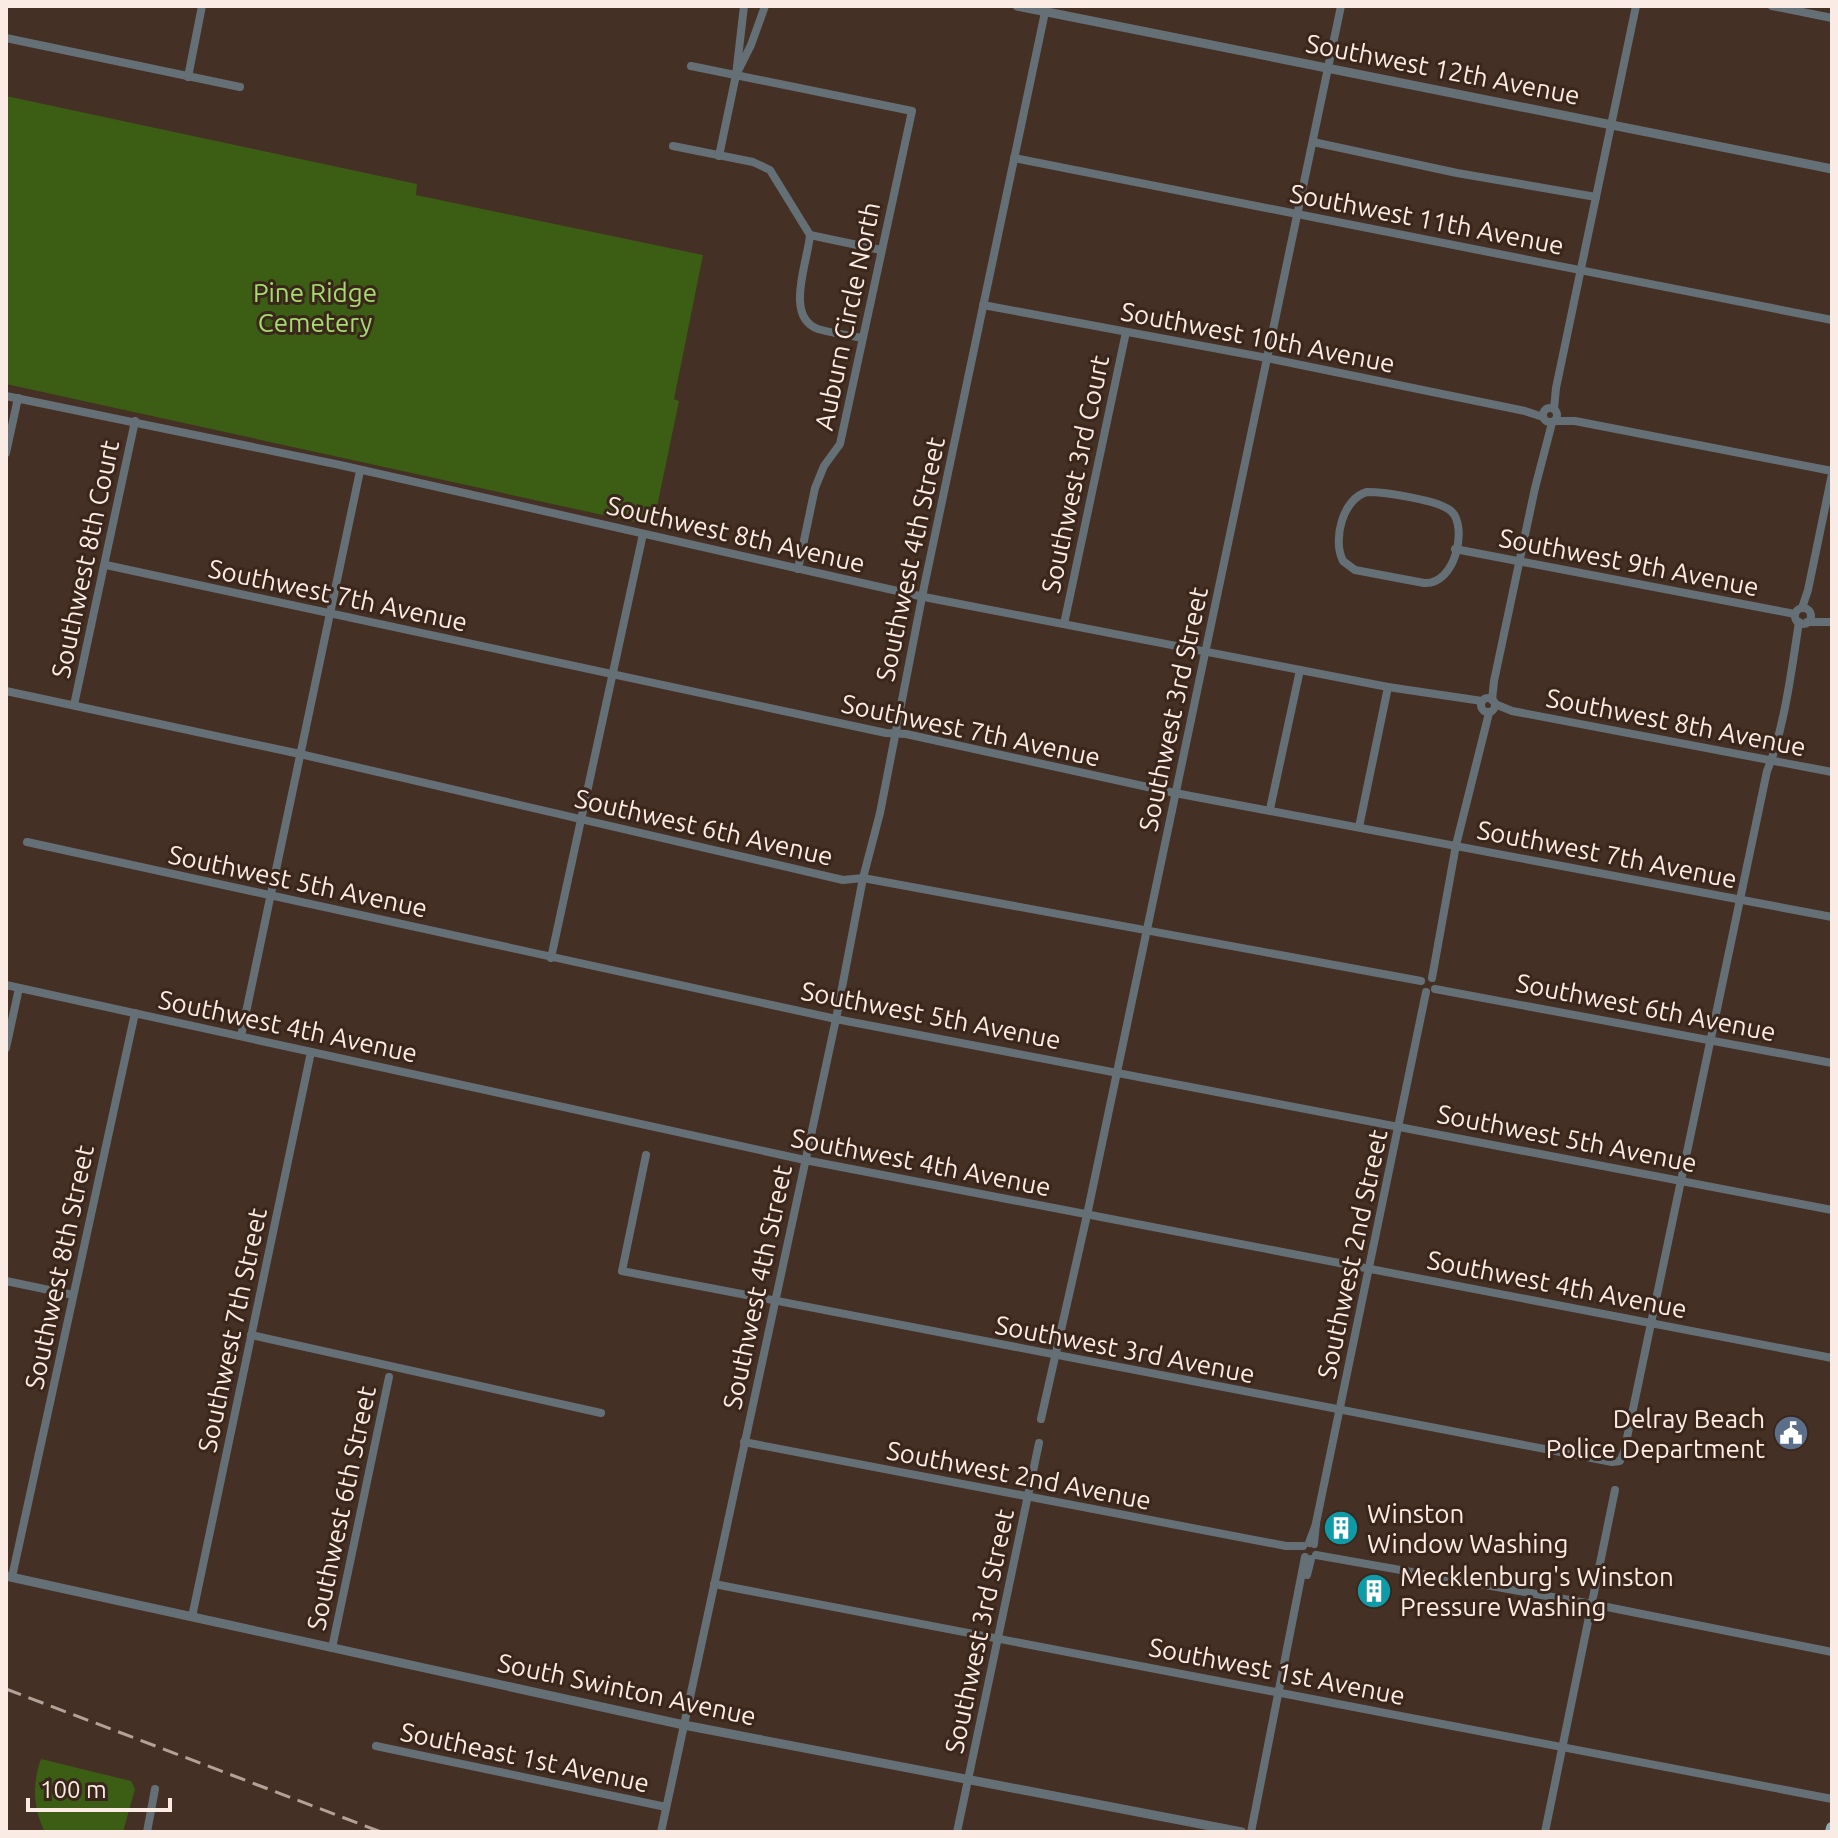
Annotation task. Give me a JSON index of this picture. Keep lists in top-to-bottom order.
{
  "streets": {
    "street": [
      "Southwest 12th Avenue",
      "Southwest 11th Avenue",
      "Auburn Circle North",
      "Southwest 10th Avenue",
      "Southwest 3rd Court",
      "Southwest 8th Avenue",
      "Southwest 8th Court",
      "Southwest 4th Street",
      "Southwest 9th Avenue",
      "Southwest 7th Avenue",
      "Southwest 3rd Street",
      "Southwest 6th Avenue",
      "Southwest 5th Avenue",
      "Southwest 4th Avenue",
      "Southwest 2nd Street",
      "Southwest 8th Street",
      "Southwest 7th Street",
      "Southwest 3rd Avenue",
      "Southwest 2nd Avenue",
      "Southwest 6th Street",
      "Southwest 1st Avenue",
      "South Swinton Avenue",
      "Southeast 1st Avenue"
    ]
  },
  "crossings": [
    ["Southwest 12th Avenue", "Southwest 4th Street"],
    ["Southwest 12th Avenue", "Southwest 3rd Street"],
    ["Southwest 12th Avenue", "Southwest 2nd Street"],
    ["Southwest 11th Avenue", "Southwest 4th Street"],
    ["Southwest 11th Avenue", "Southwest 3rd Street"],
    ["Southwest 11th Avenue", "Southwest 2nd Street"],
    ["Auburn Circle North", "Southwest 8th Avenue"],
    ["Southwest 10th Avenue", "Southwest 3rd Court"],
    ["Southwest 10th Avenue", "Southwest 4th Street"],
    ["Southwest 10th Avenue", "Southwest 3rd Street"],
    ["Southwest 10th Avenue", "Southwest 2nd Street"],
    ["Southwest 3rd Court", "Southwest 8th Avenue"],
    ["Southwest 8th Avenue", "Southwest 8th Court"],
    ["Southwest 8th Avenue", "Southwest 4th Street"],
    ["Southwest 8th Avenue", "Southwest 3rd Street"],
    ["Southwest 8th Avenue", "Southwest 2nd Street"],
    ["Southwest 8th Court", "Southwest 7th Avenue"],
    ["Southwest 8th Court", "Southwest 6th Avenue"],
    ["Southwest 4th Street", "Southwest 7th Avenue"],
    ["Southwest 4th Street", "Southwest 6th Avenue"],
    ["Southwest 4th Street", "Southwest 5th Avenue"],
    ["Southwest 4th Street", "Southwest 4th Avenue"],
    ["Southwest 4th Street", "Southwest 3rd Avenue"],
    ["Southwest 4th Street", "Southwest 2nd Avenue"],
    ["Southwest 4th Street", "Southwest 1st Avenue"],
    ["Southwest 4th Street", "South Swinton Avenue"],
    ["Southwest 4th Street", "Southeast 1st Avenue"],
    ["Southwest 9th Avenue", "Southwest 2nd Street"],
    ["Southwest 7th Avenue", "Southwest 3rd Street"],
    ["Southwest 7th Avenue", "Southwest 2nd Street"],
    ["Southwest 3rd Street", "Southwest 6th Avenue"],
    ["Southwest 3rd Street", "Southwest 5th Avenue"],
    ["Southwest 3rd Street", "Southwest 4th Avenue"],
    ["Southwest 3rd Street", "Southwest 3rd Avenue"],
    ["Southwest 3rd Street", "Southwest 2nd Avenue"],
    ["Southwest 3rd Street", "Southwest 1st Avenue"],
    ["Southwest 3rd Street", "South Swinton Avenue"],
    ["Southwest 6th Avenue", "Southwest 2nd Street"],
    ["Southwest 5th Avenue", "Southwest 2nd Street"],
    ["Southwest 4th Avenue", "Southwest 2nd Street"],
    ["Southwest 4th Avenue", "Southwest 8th Street"],
    ["Southwest 4th Avenue", "Southwest 7th Street"],
    ["Southwest 4th Avenue", "Southwest 3rd Avenue"],
    ["Southwest 2nd Street", "Southwest 3rd Avenue"],
    ["Southwest 2nd Street", "Southwest 2nd Avenue"],
    ["Southwest 2nd Street", "Southwest 1st Avenue"],
    ["Southwest 8th Street", "South Swinton Avenue"],
    ["Southwest 7th Street", "South Swinton Avenue"],
    ["Southwest 6th Street", "South Swinton Avenue"]
  ],
  "parks": ["Pine Ridge Cemetery"],
  "places": {
    "public building": ["Delray Beach Police Department"],
    "building": ["Winston Window Washing", "Mecklenburg's Winston Pressure Washing"]
  },
  "scale_bar": "100 m"
}
